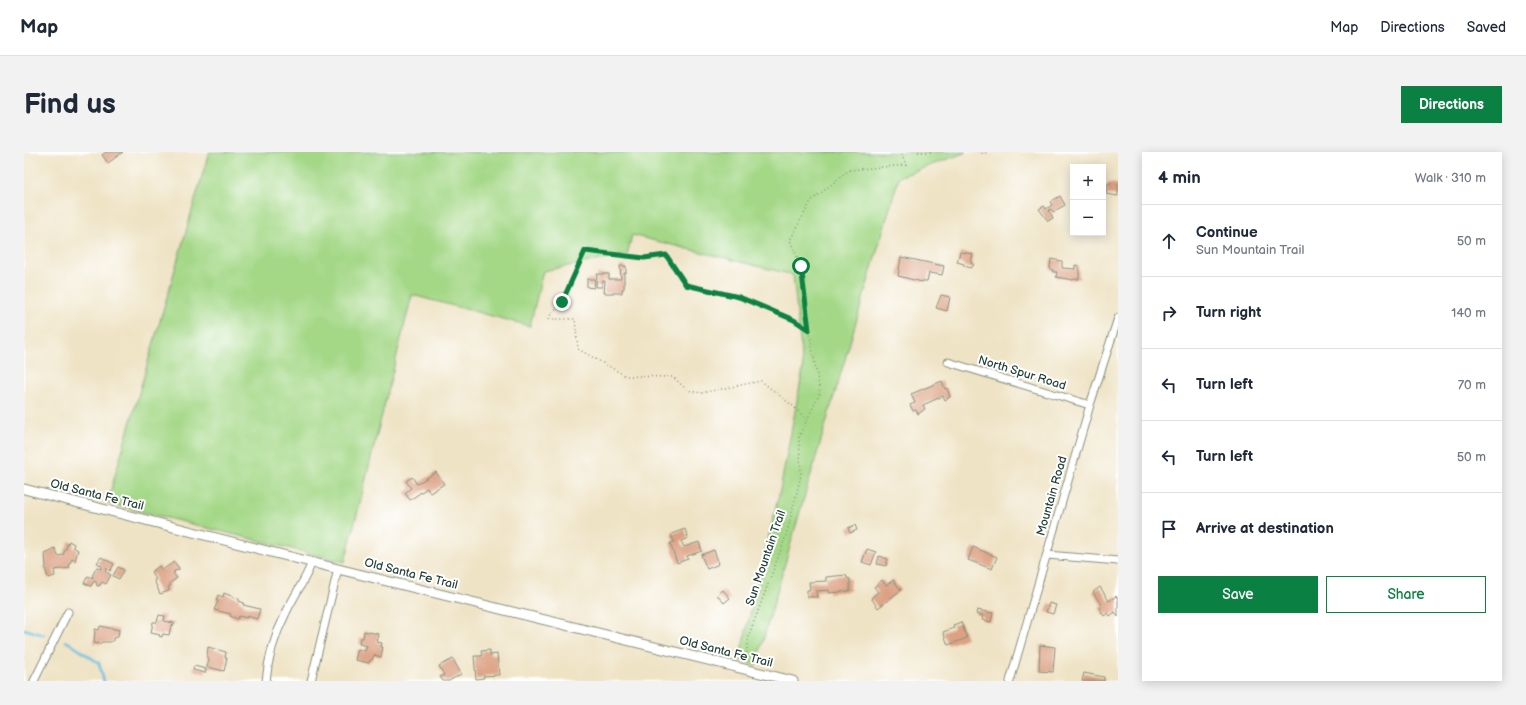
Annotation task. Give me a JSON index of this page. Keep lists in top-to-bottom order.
{
  "streets": {
    "street": ["North Spur Road", "Old Santa Fe Trail", "Mountain Road"],
    "path": ["Sun Mountain Trail"]
  },
  "crossings": [
    ["North Spur Road", "Mountain Road"],
    ["Old Santa Fe Trail", "Sun Mountain Trail"]
  ],
  "page": {
    "header": "Map",
    "nav": ["Map", "Directions", "Saved"],
    "buttons": [
      "Directions",
      ["Save", "Share"]
    ],
    "title": "Find us",
    "heading": ["4 min", "Walk · 310 m"],
    "map_buttons": ["+", "−"],
    "list": [
      ["Continue", "Sun Mountain Trail", "50 m"],
      ["Turn right", "140 m"],
      ["Turn left", "70 m"],
      ["Turn left", "50 m"],
      "Arrive at destination"
    ]
  }
}
